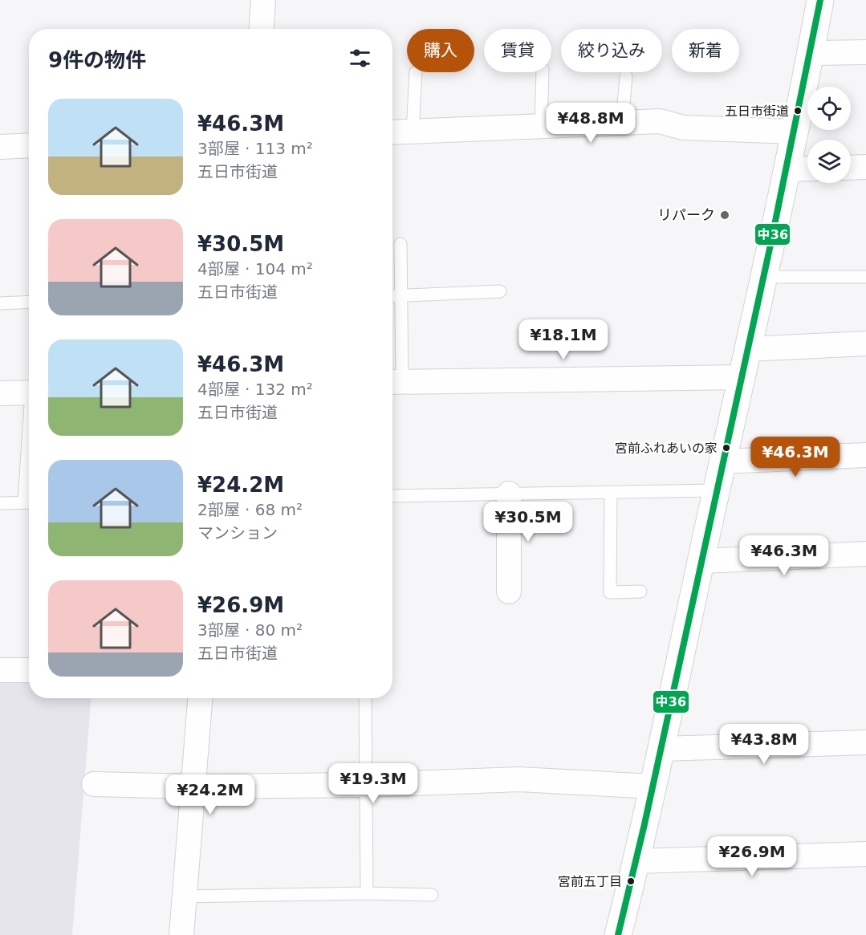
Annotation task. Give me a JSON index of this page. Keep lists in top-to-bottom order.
{
  "places": [
    "五日市街道",
    "リパーク",
    "宮前ふれあいの家",
    "宮前五丁目"
  ],
  "lines": ["transit line 中36"],
  "page": {
    "chip": [
      "購入",
      "賃貸",
      "絞り込み",
      "新着"
    ],
    "heading": "9件の物件",
    "list": [
      {
        "name": "¥46.3M",
        "note": "3部屋 · 113 m² · 五日市街道"
      },
      {
        "name": "¥30.5M",
        "note": "4部屋 · 104 m² · 五日市街道"
      },
      {
        "name": "¥46.3M",
        "note": "4部屋 · 132 m² · 五日市街道"
      },
      {
        "name": "¥24.2M",
        "note": "2部屋 · 68 m² · マンション"
      },
      {
        "name": "¥26.9M",
        "note": "3部屋 · 80 m² · 五日市街道"
      }
    ],
    "price": [
      "¥48.8M",
      "¥18.1M",
      "¥46.3M",
      "¥30.5M",
      "¥46.3M",
      "¥43.8M",
      "¥19.3M",
      "¥24.2M",
      "¥26.9M"
    ]
  }
}
